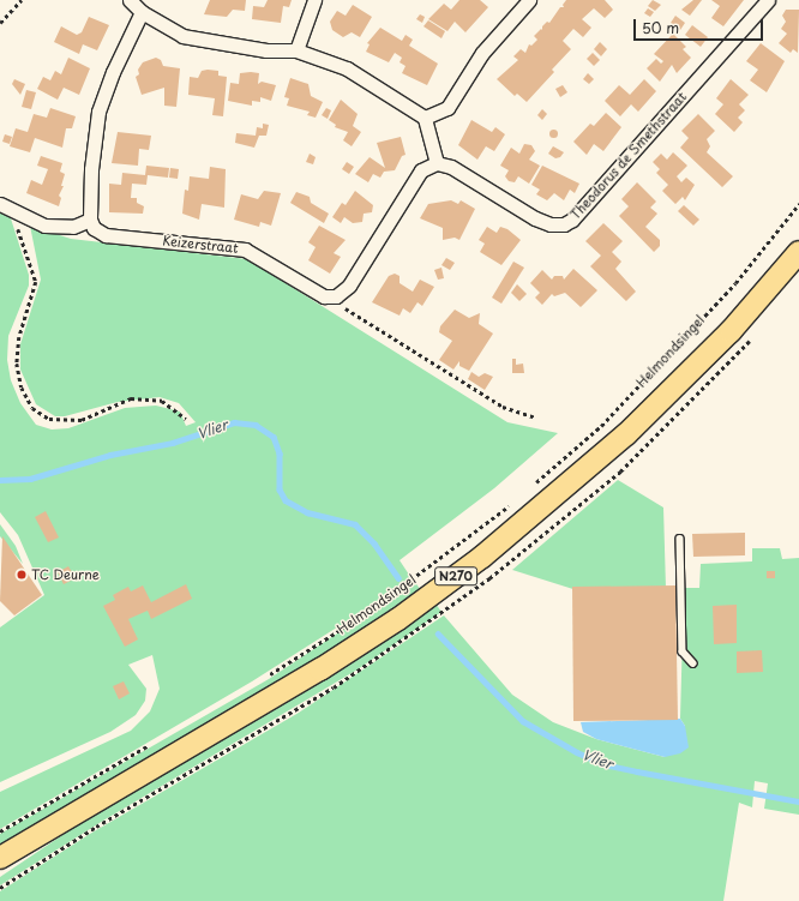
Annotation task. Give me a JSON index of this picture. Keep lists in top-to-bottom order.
{
  "streets": {
    "main road": ["Helmondsingel", "N270"],
    "street": ["Theodorus de Smethstraat", "Keizerstraat"]
  },
  "water": ["Vlier"],
  "places": ["TC Deurne"],
  "scale_bar": "50 m"
}
